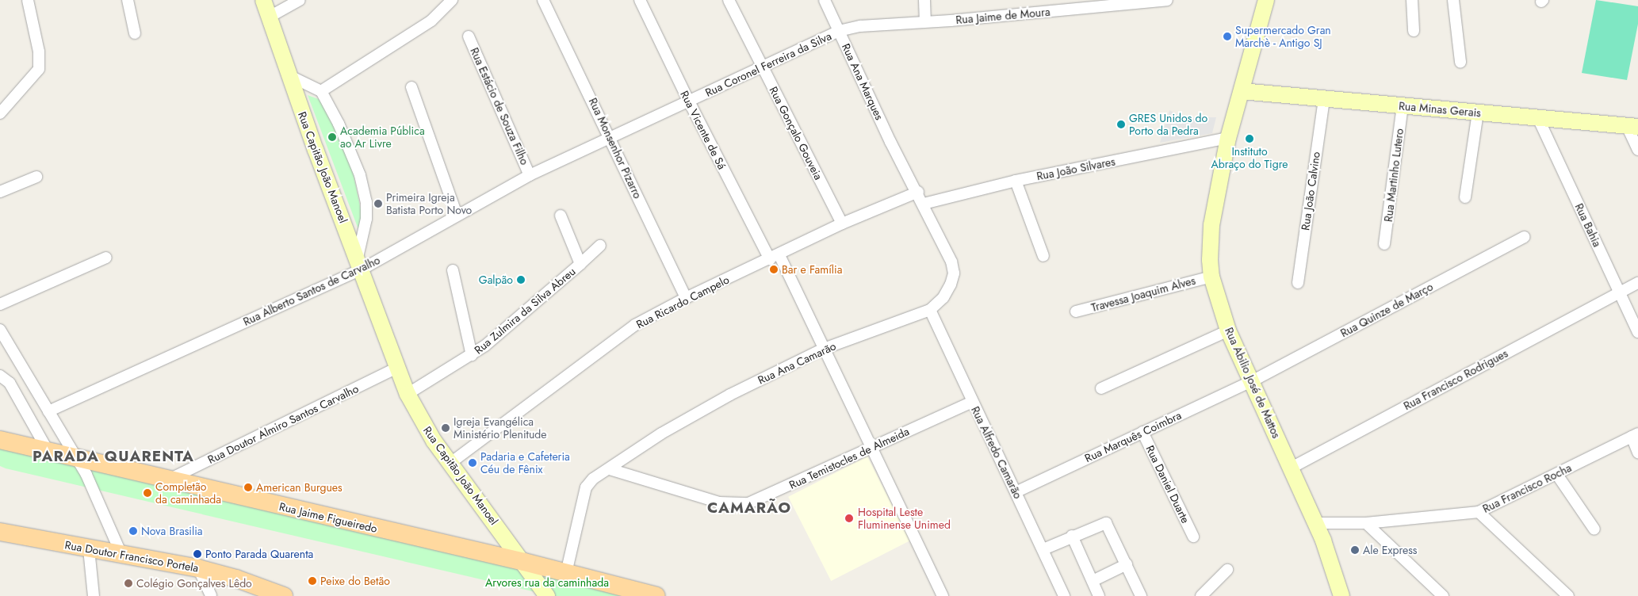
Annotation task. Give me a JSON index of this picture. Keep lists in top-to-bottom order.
{
  "streets": {
    "main road": [
      "Rua Minas Gerais",
      "Rua Capitão João Manoel",
      "Rua Abilio José de Mattos",
      "Rua Jaime Figueiredo",
      "Rua Doutor Francisco Portela"
    ],
    "street": [
      "Rua Jaime de Moura",
      "Rua Coronel Ferreira da Silva",
      "Rua Ana Marques",
      "Rua Estácio de Souza Filho",
      "Rua Vicente de Sá",
      "Rua Gonçalo Gouveia",
      "Rua Monsenhor Pizarro",
      "Rua João Silvares",
      "Rua Martinho Lutero",
      "Rua João Calvino",
      "Rua Bahia",
      "Rua Alberto Santos de Carvalho",
      "Travessa Joaquim Alves",
      "Rua Ricardo Campelo",
      "Rua Quinze de Março",
      "Rua Zulmira da Silva Abreu",
      "Rua Ana Camarão",
      "Rua Francisco Rodrigues",
      "Rua Doutor Almiro Santos Carvalho",
      "Rua Marquês Coimbra",
      "Rua Alfredo Camarão",
      "Rua Temistocles de Almeida",
      "Rua Daniel Duarte",
      "Rua Francisco Rocha"
    ]
  },
  "crossings": [
    ["Rua Jaime de Moura", "Rua Coronel Ferreira da Silva"],
    ["Rua Jaime de Moura", "Rua Ana Marques"],
    ["Rua Coronel Ferreira da Silva", "Rua Ana Marques"],
    ["Rua Coronel Ferreira da Silva", "Rua Vicente de Sá"],
    ["Rua Coronel Ferreira da Silva", "Rua Gonçalo Gouveia"],
    ["Rua Coronel Ferreira da Silva", "Rua Monsenhor Pizarro"],
    ["Rua Coronel Ferreira da Silva", "Rua Alberto Santos de Carvalho"],
    ["Rua Ana Marques", "Rua Ana Camarão"],
    ["Rua Estácio de Souza Filho", "Rua Alberto Santos de Carvalho"],
    ["Rua Minas Gerais", "Rua Martinho Lutero"],
    ["Rua Minas Gerais", "Rua João Calvino"],
    ["Rua Minas Gerais", "Rua Bahia"],
    ["Rua Minas Gerais", "Rua Abilio José de Mattos"],
    ["Rua Vicente de Sá", "Rua Ricardo Campelo"],
    ["Rua Vicente de Sá", "Rua Ana Camarão"],
    ["Rua Vicente de Sá", "Rua Temistocles de Almeida"],
    ["Rua Gonçalo Gouveia", "Rua Ricardo Campelo"],
    ["Rua Monsenhor Pizarro", "Rua Alberto Santos de Carvalho"],
    ["Rua Monsenhor Pizarro", "Rua Ricardo Campelo"],
    ["Rua Capitão João Manoel", "Rua Alberto Santos de Carvalho"],
    ["Rua Capitão João Manoel", "Rua Ricardo Campelo"],
    ["Rua Capitão João Manoel", "Rua Zulmira da Silva Abreu"],
    ["Rua Capitão João Manoel", "Rua Doutor Almiro Santos Carvalho"],
    ["Rua Capitão João Manoel", "Rua Jaime Figueiredo"],
    ["Rua João Silvares", "Rua Ana Camarão"],
    ["Rua João Silvares", "Rua Abilio José de Mattos"],
    ["Rua Bahia", "Rua Francisco Rodrigues"],
    ["Travessa Joaquim Alves", "Rua Abilio José de Mattos"],
    ["Rua Ricardo Campelo", "Rua Ana Camarão"],
    ["Rua Quinze de Março", "Rua Abilio José de Mattos"],
    ["Rua Quinze de Março", "Rua Marquês Coimbra"],
    ["Rua Ana Camarão", "Rua Alfredo Camarão"],
    ["Rua Ana Camarão", "Rua Temistocles de Almeida"],
    ["Rua Ana Camarão", "Rua Jaime Figueiredo"],
    ["Rua Francisco Rodrigues", "Rua Abilio José de Mattos"],
    ["Rua Abilio José de Mattos", "Rua Marquês Coimbra"],
    ["Rua Abilio José de Mattos", "Rua Francisco Rocha"],
    ["Rua Doutor Almiro Santos Carvalho", "Rua Jaime Figueiredo"],
    ["Rua Marquês Coimbra", "Rua Alfredo Camarão"],
    ["Rua Marquês Coimbra", "Rua Daniel Duarte"],
    ["Rua Alfredo Camarão", "Rua Temistocles de Almeida"]
  ],
  "districts": ["PARADA QUARENTA", "CAMARÃO"],
  "parks": ["Arvores rua da caminhada"],
  "places": [
    "Supermercado Gran Marchè - Antigo SJ",
    "GRES Unidos do Porto da Pedra",
    "Academia Pública ao Ar Livre",
    "Instituto Abraço do Tigre",
    "Primeira Igreja Batista Porto Novo",
    "Bar e Família",
    "Galpão",
    "Igreja Evangélica Ministério Plenitude",
    "Padaria e Cafeteria Céu de Fênix",
    "American Burgues",
    "Completão da caminhada",
    "Hospital Leste Fluminense Unimed",
    "Nova Brasilia",
    "Ale Express",
    "Ponto Parada Quarenta",
    "Peixe do Betão",
    "Colégio Gonçalves Lêdo"
  ]
}
